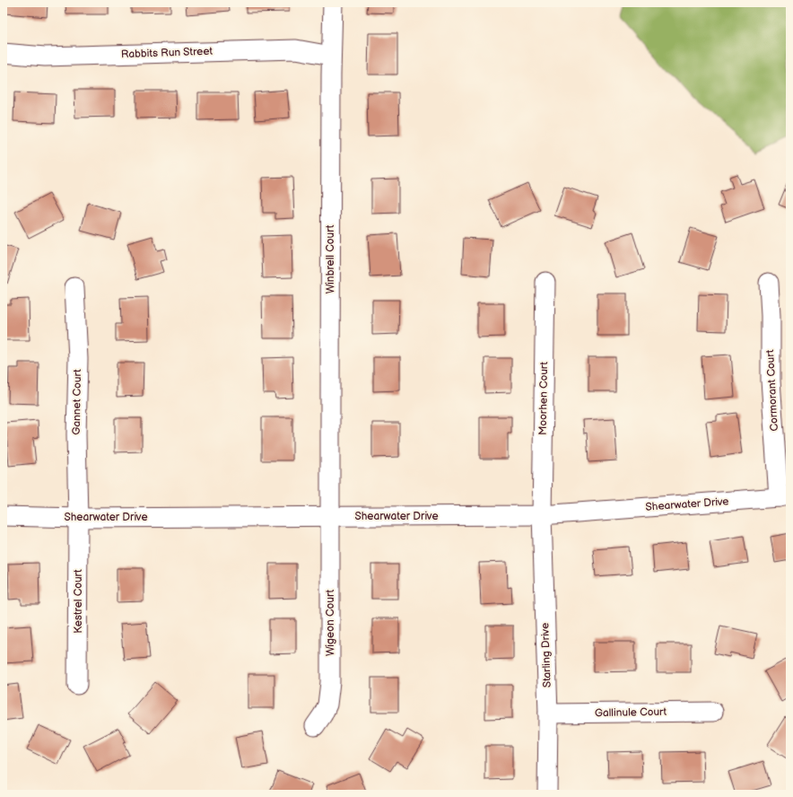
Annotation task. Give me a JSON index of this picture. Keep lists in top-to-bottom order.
{
  "streets": {
    "street": [
      "Rabbits Run Street",
      "Winbrell Court",
      "Cormorant Court",
      "Moorhen Court",
      "Gannet Court",
      "Shearwater Drive",
      "Kestrel Court",
      "Wigeon Court",
      "Starling Drive",
      "Gallinule Court"
    ]
  },
  "crossings": [
    ["Rabbits Run Street", "Winbrell Court"],
    ["Winbrell Court", "Shearwater Drive"],
    ["Winbrell Court", "Wigeon Court"],
    ["Cormorant Court", "Shearwater Drive"],
    ["Moorhen Court", "Shearwater Drive"],
    ["Moorhen Court", "Starling Drive"],
    ["Gannet Court", "Shearwater Drive"],
    ["Gannet Court", "Kestrel Court"],
    ["Shearwater Drive", "Kestrel Court"],
    ["Shearwater Drive", "Wigeon Court"],
    ["Shearwater Drive", "Starling Drive"],
    ["Starling Drive", "Gallinule Court"]
  ]
}
